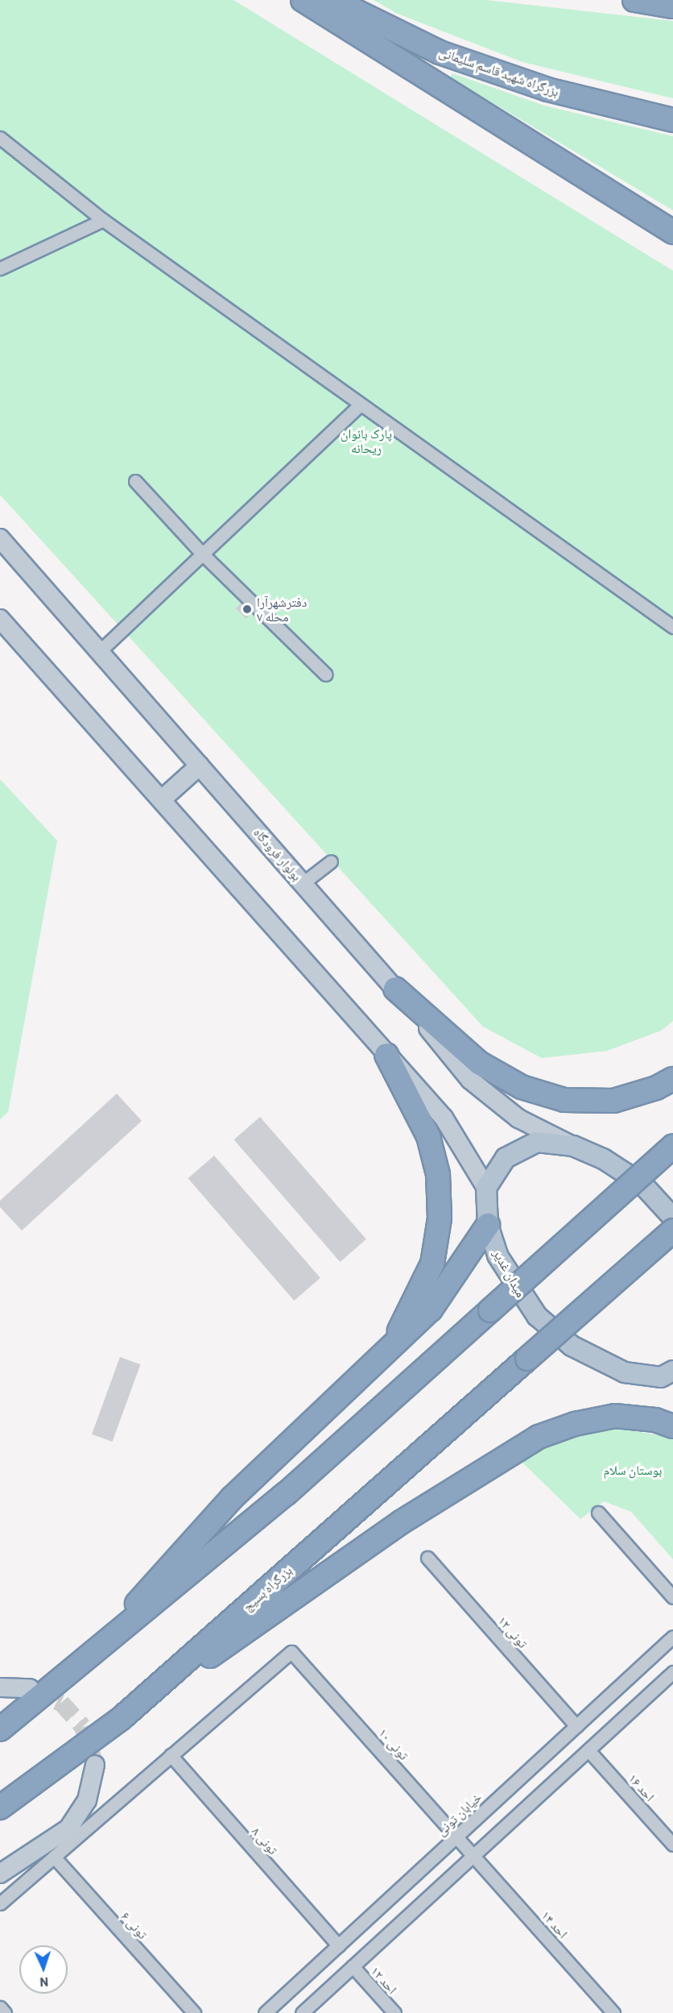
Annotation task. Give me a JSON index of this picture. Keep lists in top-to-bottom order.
{
  "streets": {
    "highway": ["بزرگراه شهید قاسم سلیمانی", "بزرگراه بسیج"],
    "main road": ["بولوار فرودگاه", "میدان غدیر"],
    "street": [
      "تونی ۱۲",
      "تونی ۱۰",
      "احد ۱۶",
      "خیابان تونی",
      "تونی ۸",
      "احد ۱۴",
      "تونی ۶",
      "احد ۱۲"
    ]
  },
  "crossings": [
    ["تونی ۱۲", "خیابان تونی"],
    ["تونی ۱۰", "خیابان تونی"],
    ["تونی ۱۰", "تونی ۸"],
    ["تونی ۱۰", "احد ۱۴"],
    ["خیابان تونی", "تونی ۸"]
  ],
  "parks": ["پارک بانوان ریحانه", "بوستان سلام"],
  "places": ["دفترشهرآرا محله ۷"],
  "north": "bottom"
}
